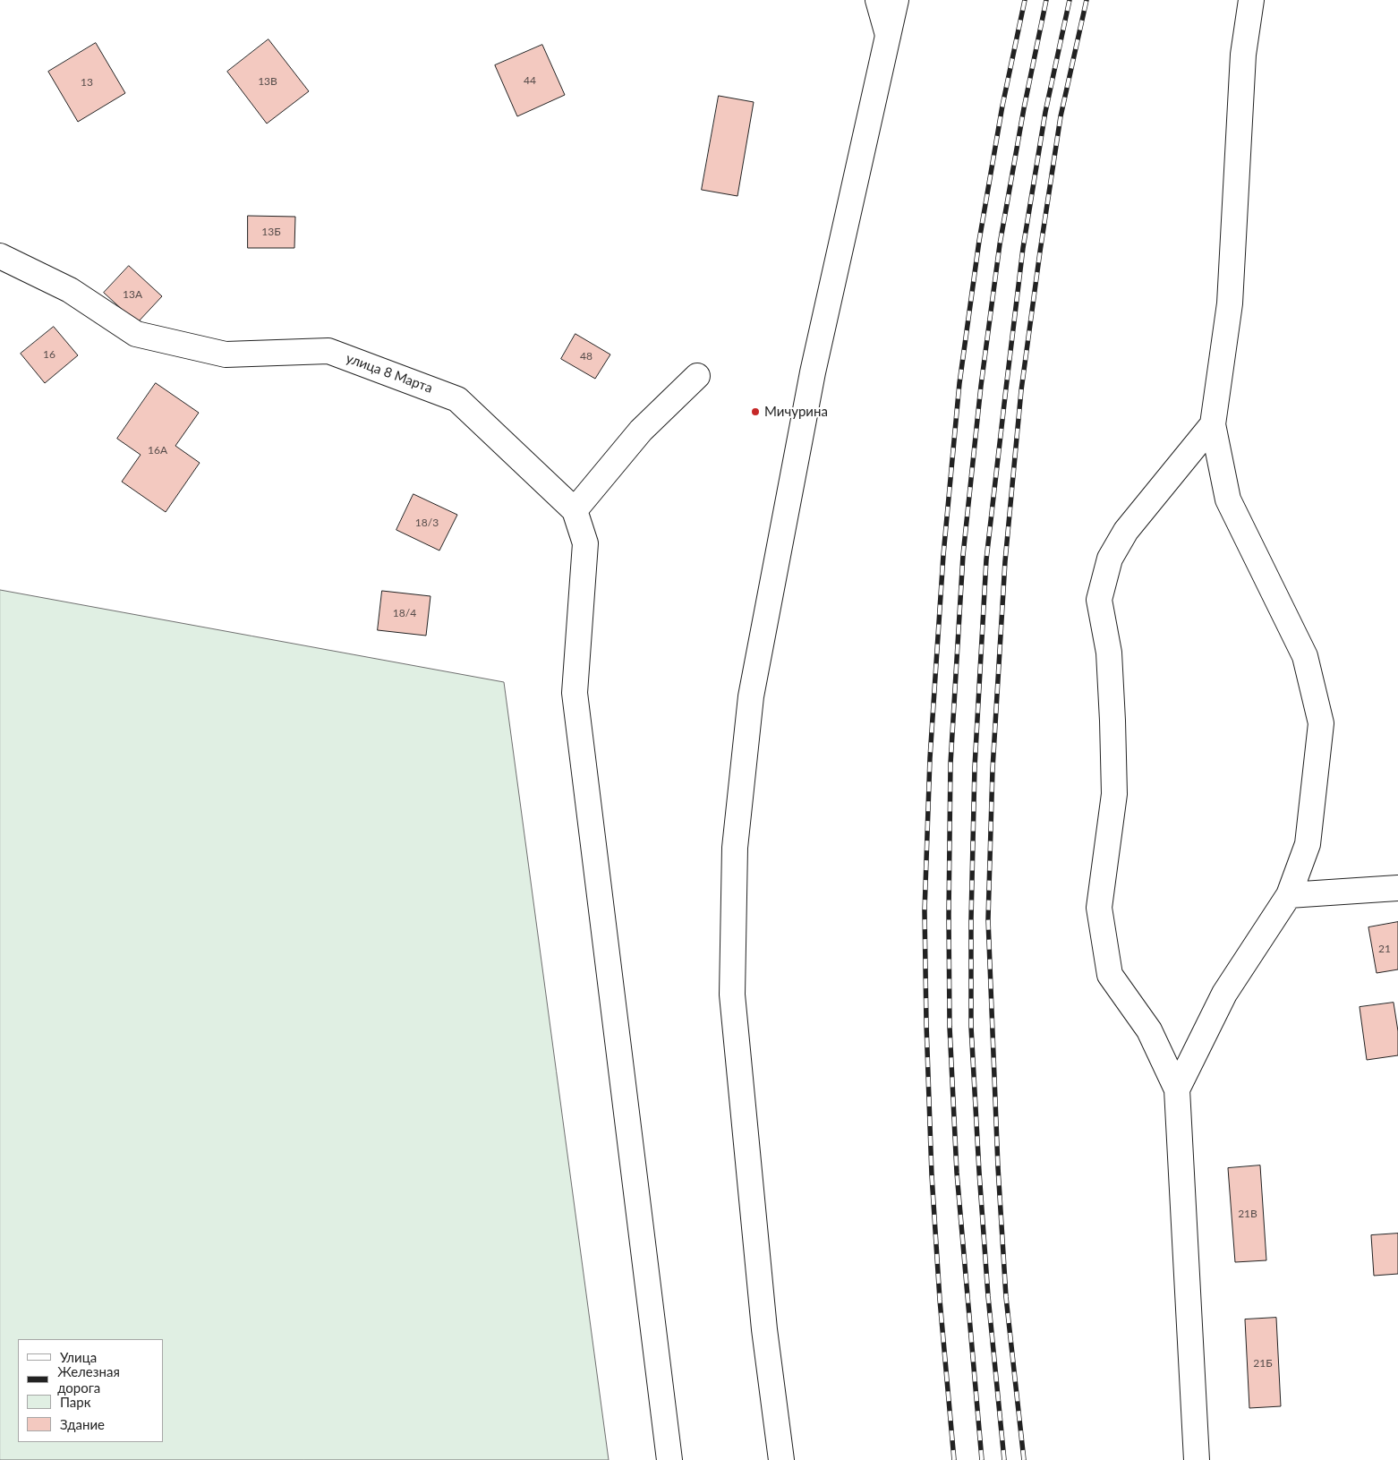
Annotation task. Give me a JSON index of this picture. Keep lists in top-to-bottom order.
{
  "streets": {
    "street": ["улица 8 Марта"]
  },
  "places": ["Мичурина"],
  "house_numbers": [
    "44",
    "13В",
    "13",
    "13Б",
    "13А",
    "16",
    "48",
    "16А",
    "18/3",
    "18/4",
    "21",
    "21В",
    "21Б"
  ],
  "legend": [
    "Улица",
    "Железная дорога",
    "Парк",
    "Здание"
  ]
}
